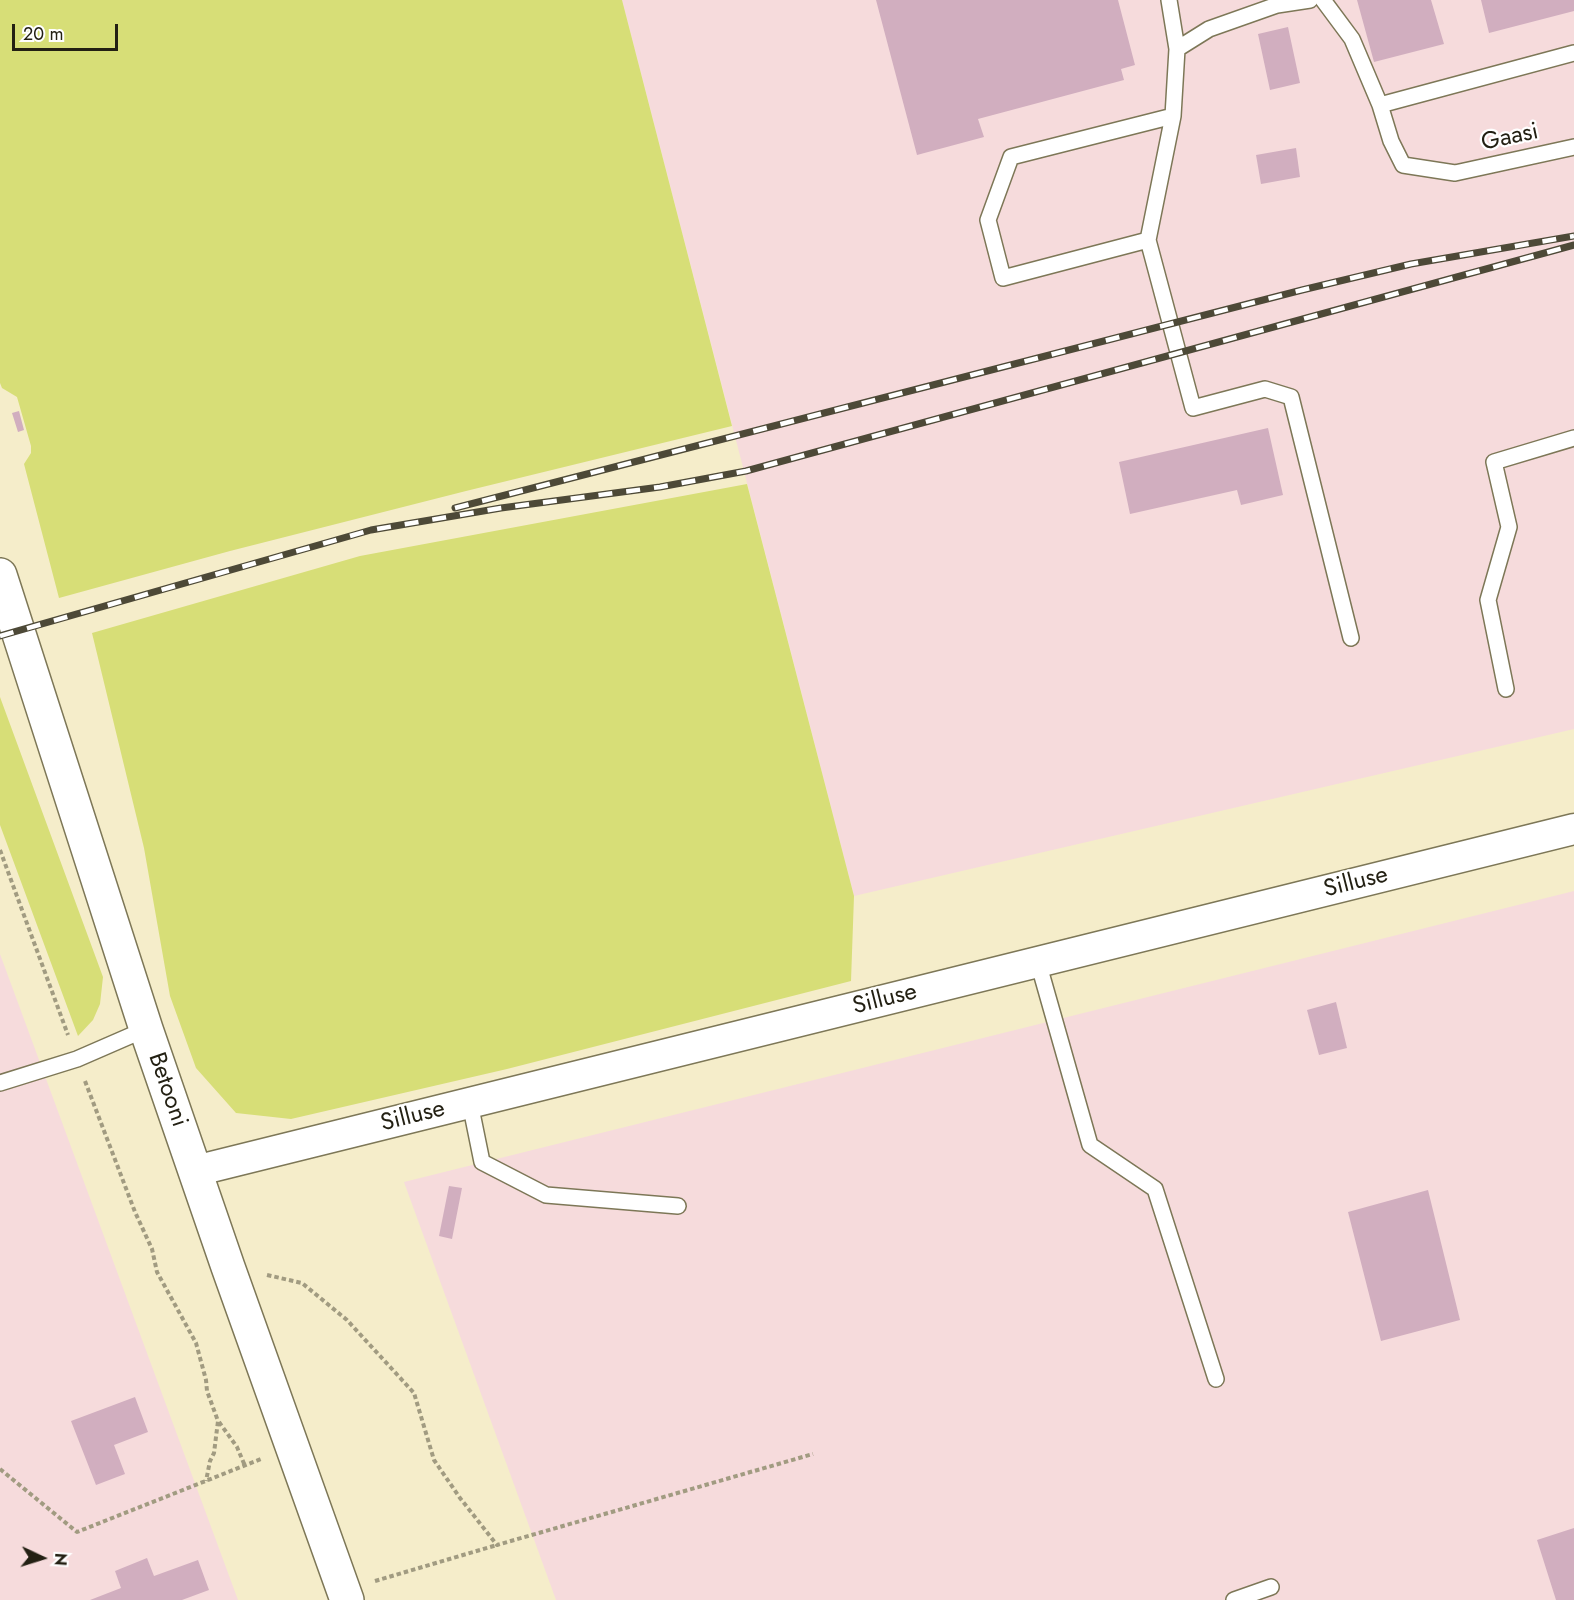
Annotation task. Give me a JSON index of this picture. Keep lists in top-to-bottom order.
{
  "streets": {
    "street": ["Silluse", "Betooni"],
    "lane": ["Gaasi"]
  },
  "crossings": [
    ["Silluse", "Betooni"]
  ],
  "scale_bar": "20 m",
  "north": "right"
}
